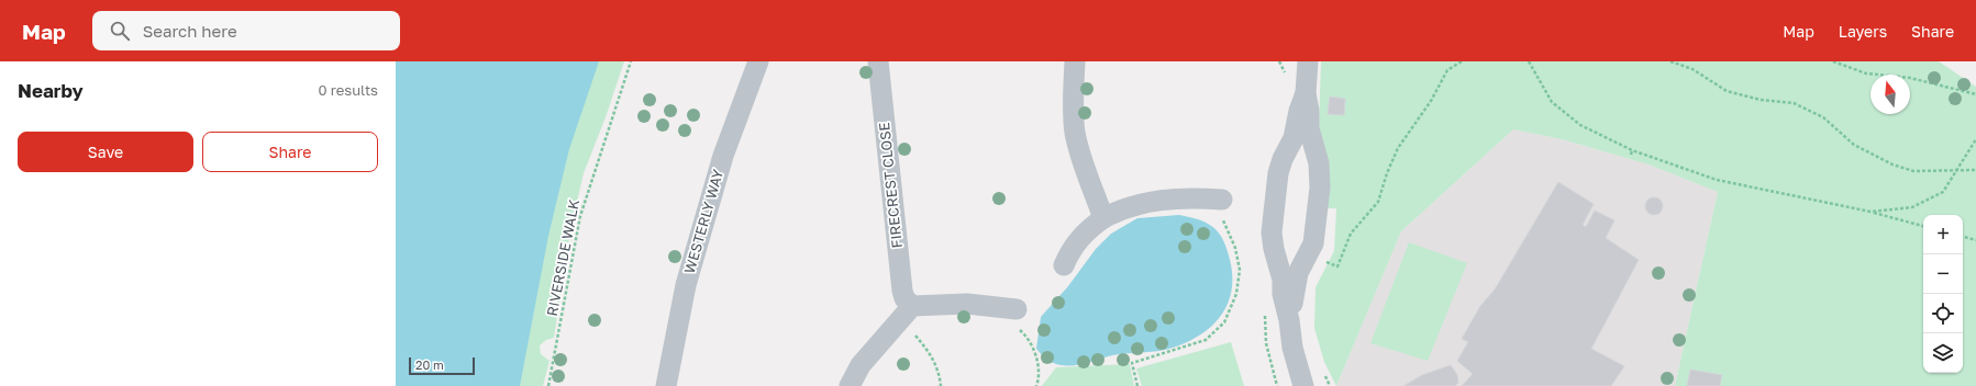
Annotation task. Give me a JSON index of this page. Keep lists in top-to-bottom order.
{
  "streets": {
    "street": ["FIRECREST CLOSE", "WESTERLY WAY"],
    "path": ["RIVERSIDE WALK"]
  },
  "scale_bar": "20 m",
  "north": "top",
  "page": {
    "header": "Map",
    "search": "Search here",
    "nav": ["Map", "Layers", "Share"],
    "heading": ["Nearby", "0 results"],
    "buttons": ["Save", "Share"],
    "map_buttons": ["+", "−"],
    "scale": "20 m"
  }
}
